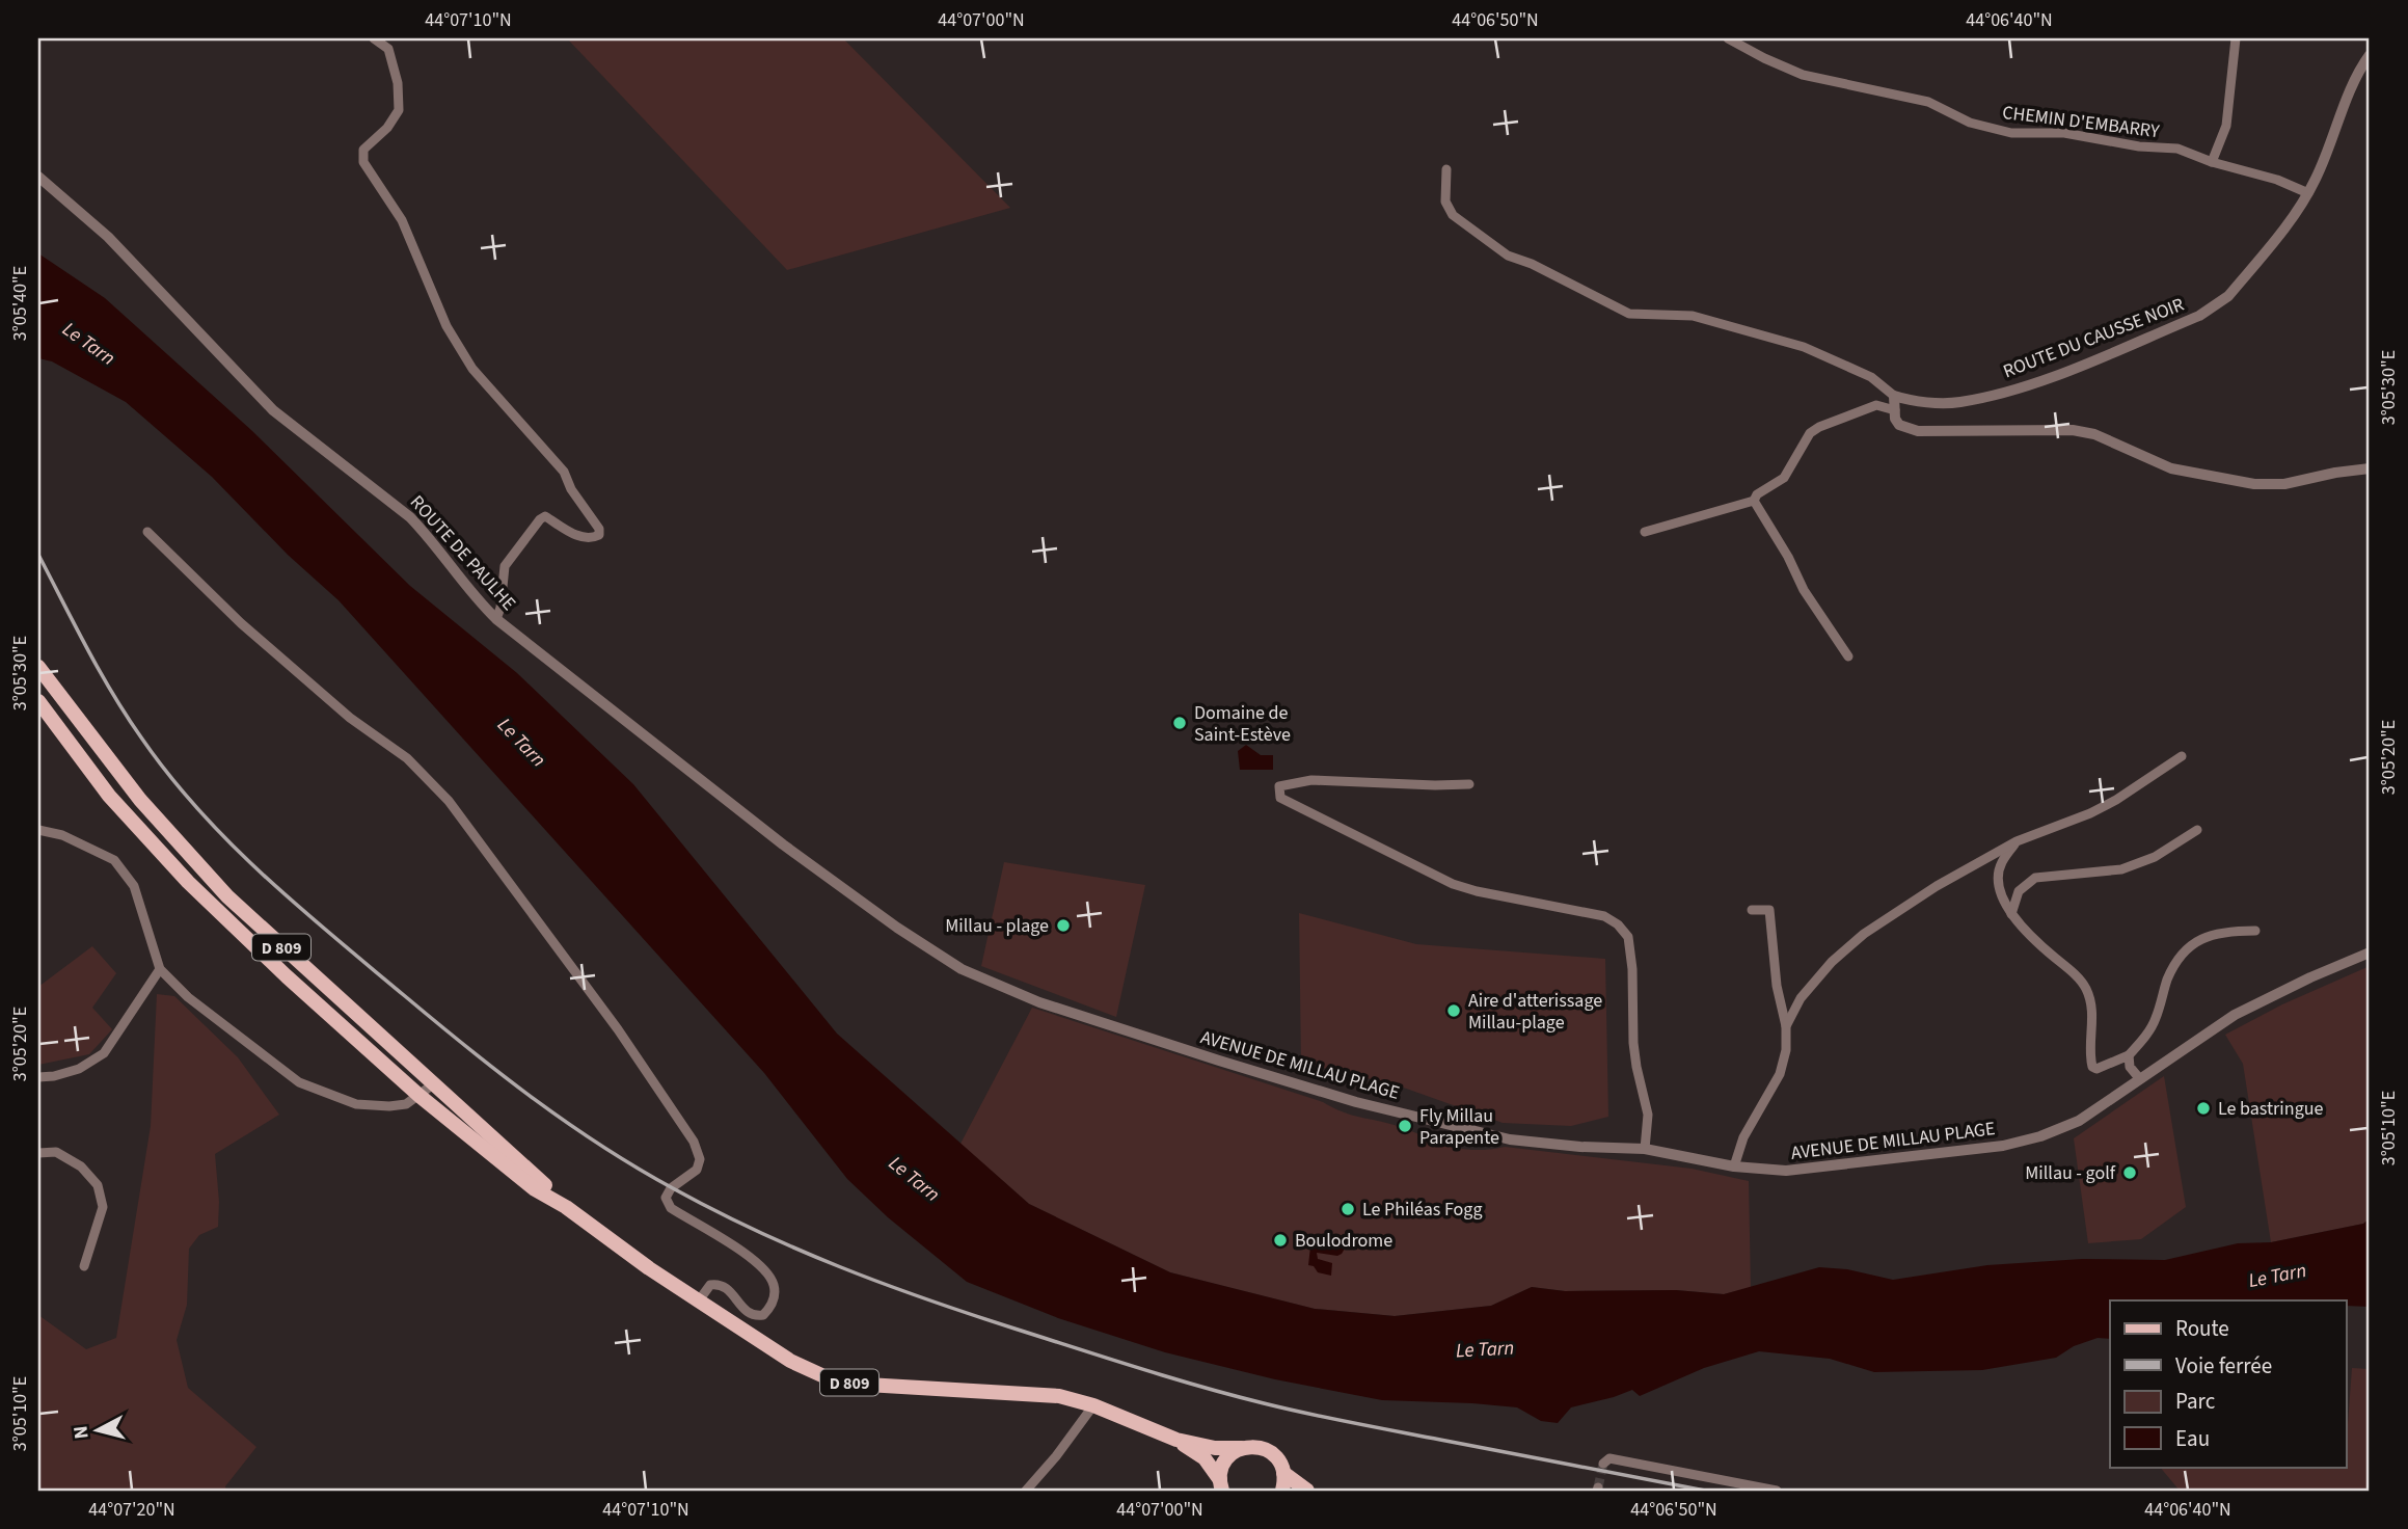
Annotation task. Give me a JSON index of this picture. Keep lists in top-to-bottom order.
{
  "streets": {
    "main road": ["D 809"],
    "street": [
      "CHEMIN D'EMBARRY",
      "ROUTE DU CAUSSE NOIR",
      "ROUTE DE PAULHE",
      "AVENUE DE MILLAU PLAGE"
    ]
  },
  "crossings": [
    ["CHEMIN D'EMBARRY", "ROUTE DU CAUSSE NOIR"],
    ["ROUTE DE PAULHE", "AVENUE DE MILLAU PLAGE"]
  ],
  "water": ["Le Tarn"],
  "places": [
    "Domaine de Saint-Estève",
    "Millau - plage",
    "Aire d'atterissage Millau-plage",
    "Le bastringue",
    "Fly Millau Parapente",
    "Millau - golf",
    "Le Philéas Fogg",
    "Boulodrome"
  ],
  "legend": [
    "Route",
    "Voie ferrée",
    "Parc",
    "Eau"
  ],
  "north": "left",
  "coordinates": [
    "44°07'10\"N",
    "44°07'00\"N",
    "44°06'50\"N",
    "44°06'40\"N",
    "3°05'40\"E",
    "3°05'30\"E",
    "3°05'20\"E",
    "3°05'10\"E",
    "44°07'20\"N"
  ]
}
